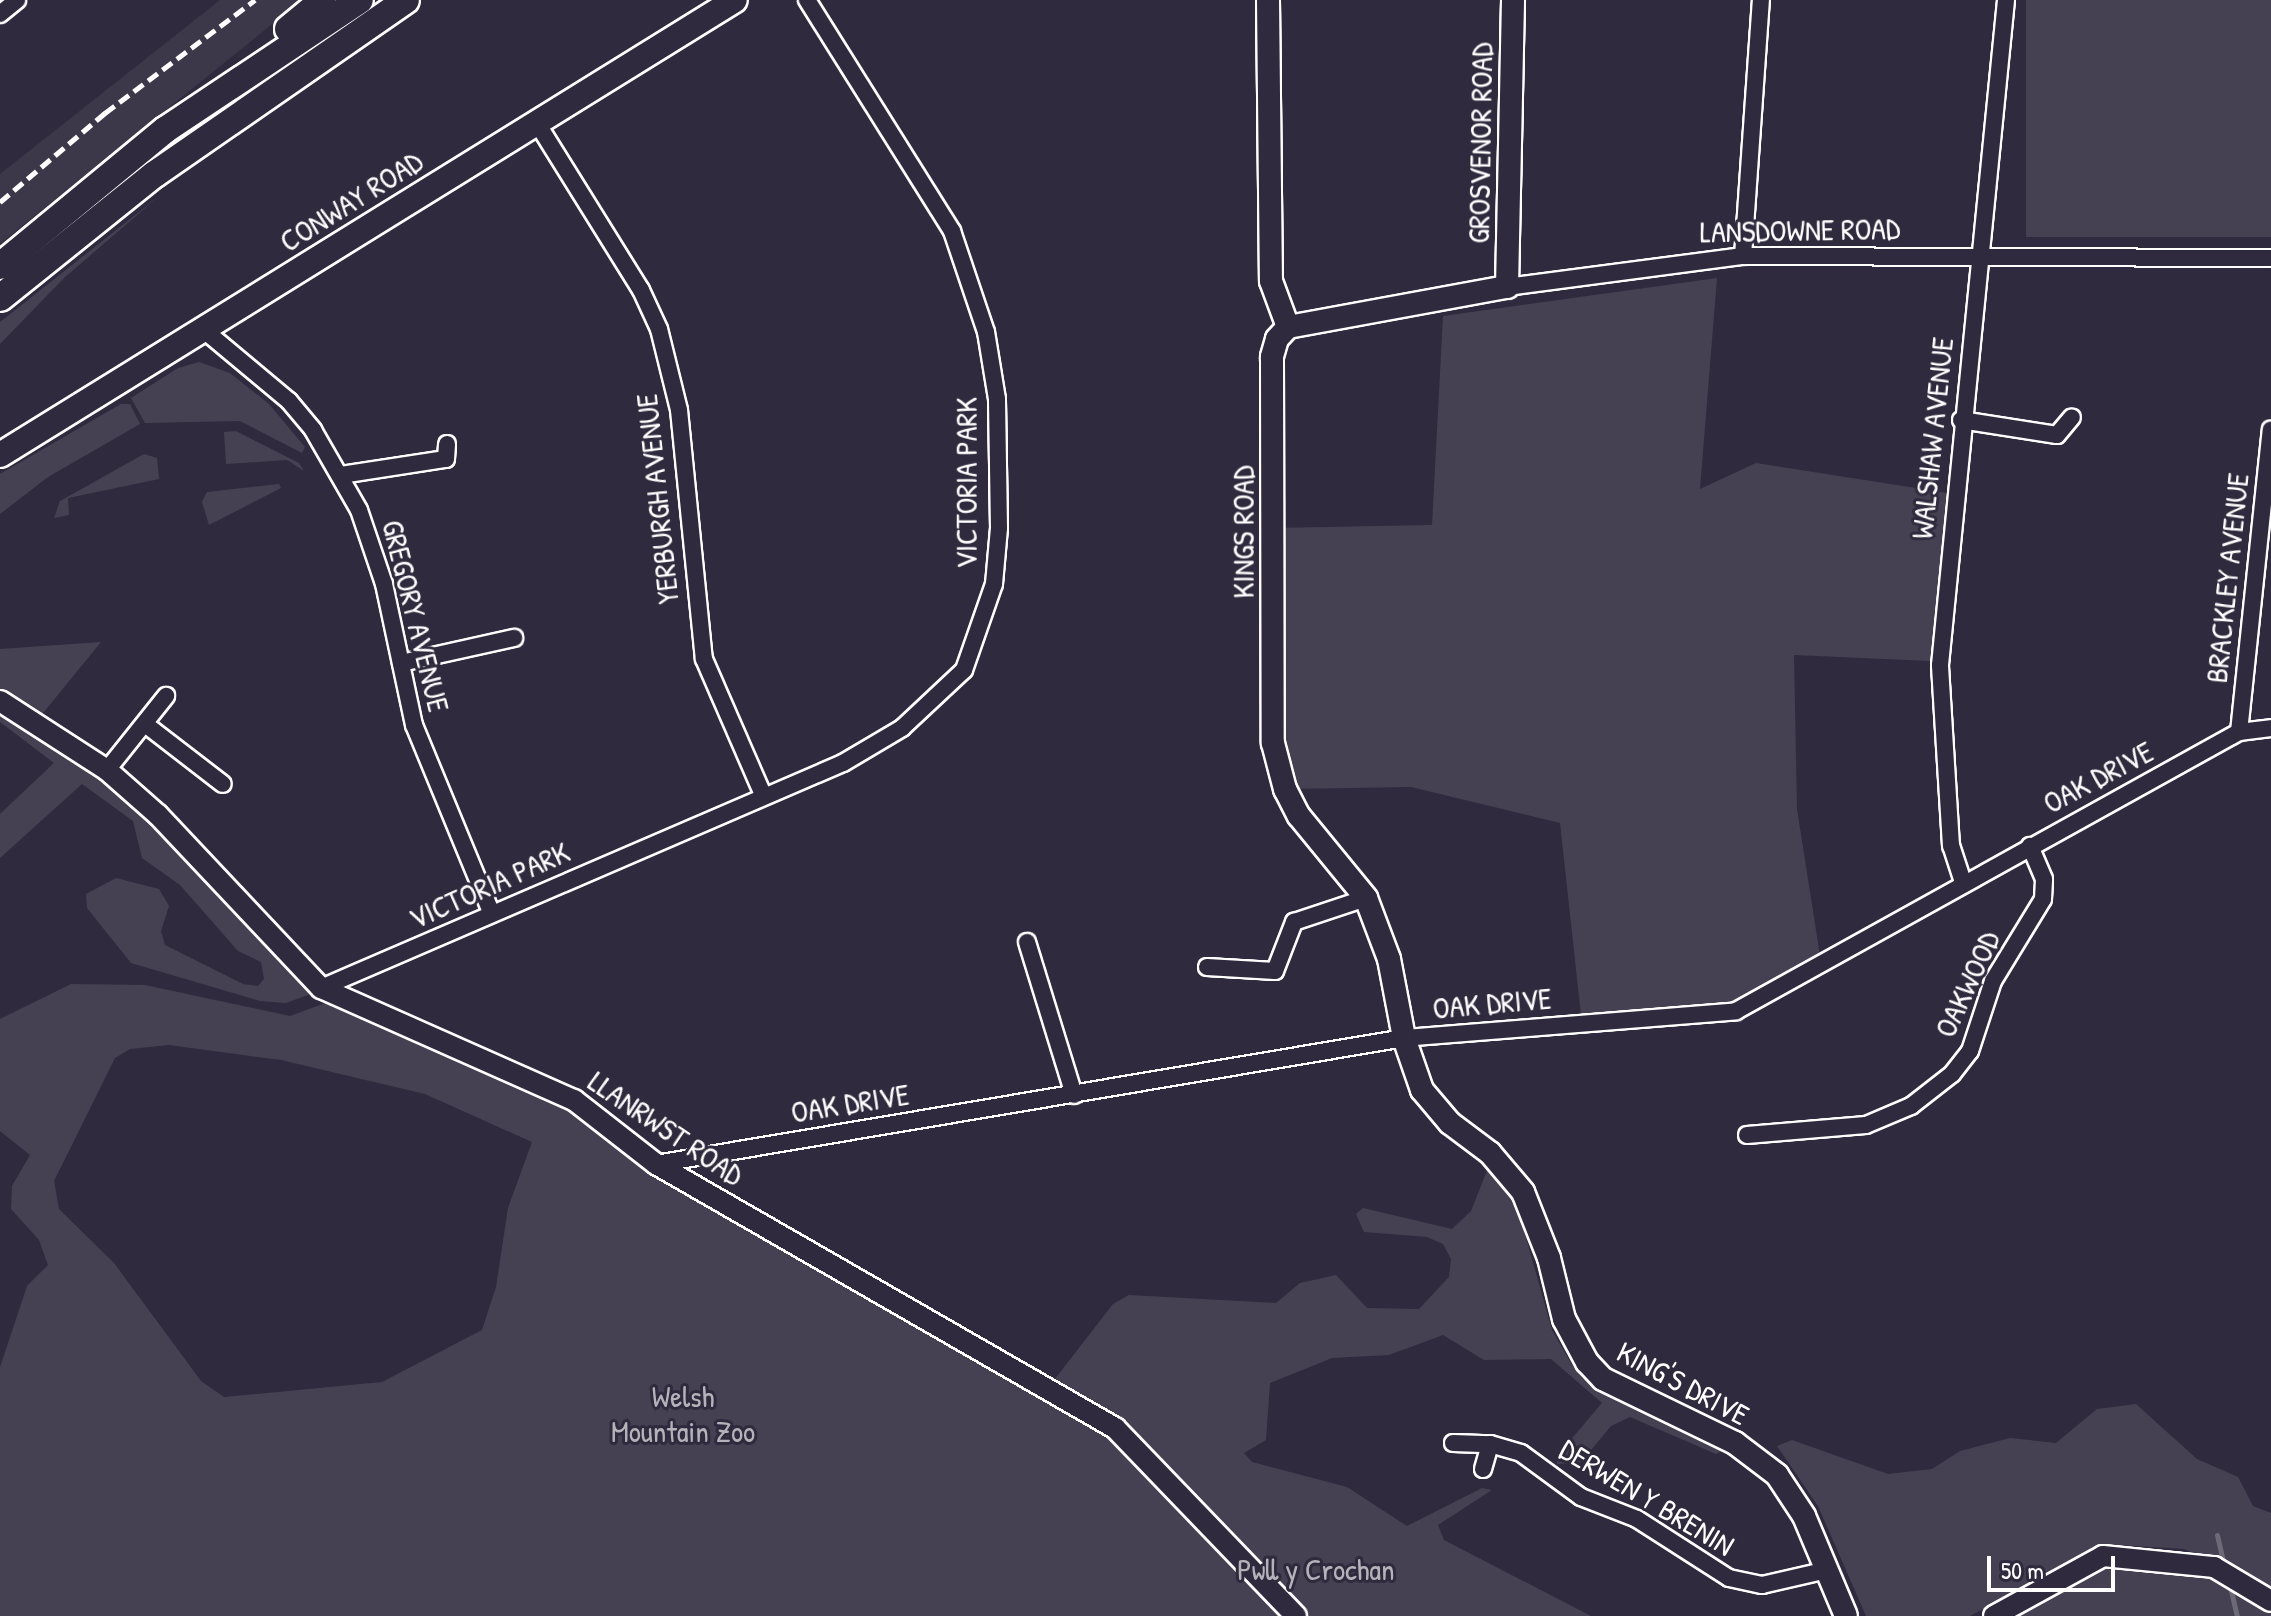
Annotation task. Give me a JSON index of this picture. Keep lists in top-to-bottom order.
{
  "streets": {
    "main road": [
      "GROSVENOR ROAD",
      "CONWAY ROAD",
      "LANSDOWNE ROAD",
      "KINGS ROAD",
      "KING'S DRIVE"
    ],
    "street": [
      "WALSHAW AVENUE",
      "VICTORIA PARK",
      "YERBURGH AVENUE",
      "BRACKLEY AVENUE",
      "GREGORY AVENUE",
      "OAK DRIVE",
      "OAKWOOD",
      "LLANRWST ROAD",
      "DERWEN Y BRENIN"
    ]
  },
  "crossings": [
    ["GROSVENOR ROAD", "LANSDOWNE ROAD"],
    ["CONWAY ROAD", "YERBURGH AVENUE"],
    ["CONWAY ROAD", "GREGORY AVENUE"],
    ["LANSDOWNE ROAD", "WALSHAW AVENUE"],
    ["LANSDOWNE ROAD", "KINGS ROAD"],
    ["WALSHAW AVENUE", "OAK DRIVE"],
    ["VICTORIA PARK", "YERBURGH AVENUE"],
    ["VICTORIA PARK", "GREGORY AVENUE"],
    ["VICTORIA PARK", "LLANRWST ROAD"],
    ["KINGS ROAD", "OAK DRIVE"],
    ["KINGS ROAD", "KING'S DRIVE"],
    ["BRACKLEY AVENUE", "OAK DRIVE"],
    ["OAK DRIVE", "OAKWOOD"],
    ["OAK DRIVE", "LLANRWST ROAD"],
    ["OAK DRIVE", "KING'S DRIVE"],
    ["KING'S DRIVE", "DERWEN Y BRENIN"]
  ],
  "parks": ["Welsh Mountain Zoo", "Pwll y Crochan"],
  "scale_bar": "50 m"
}
